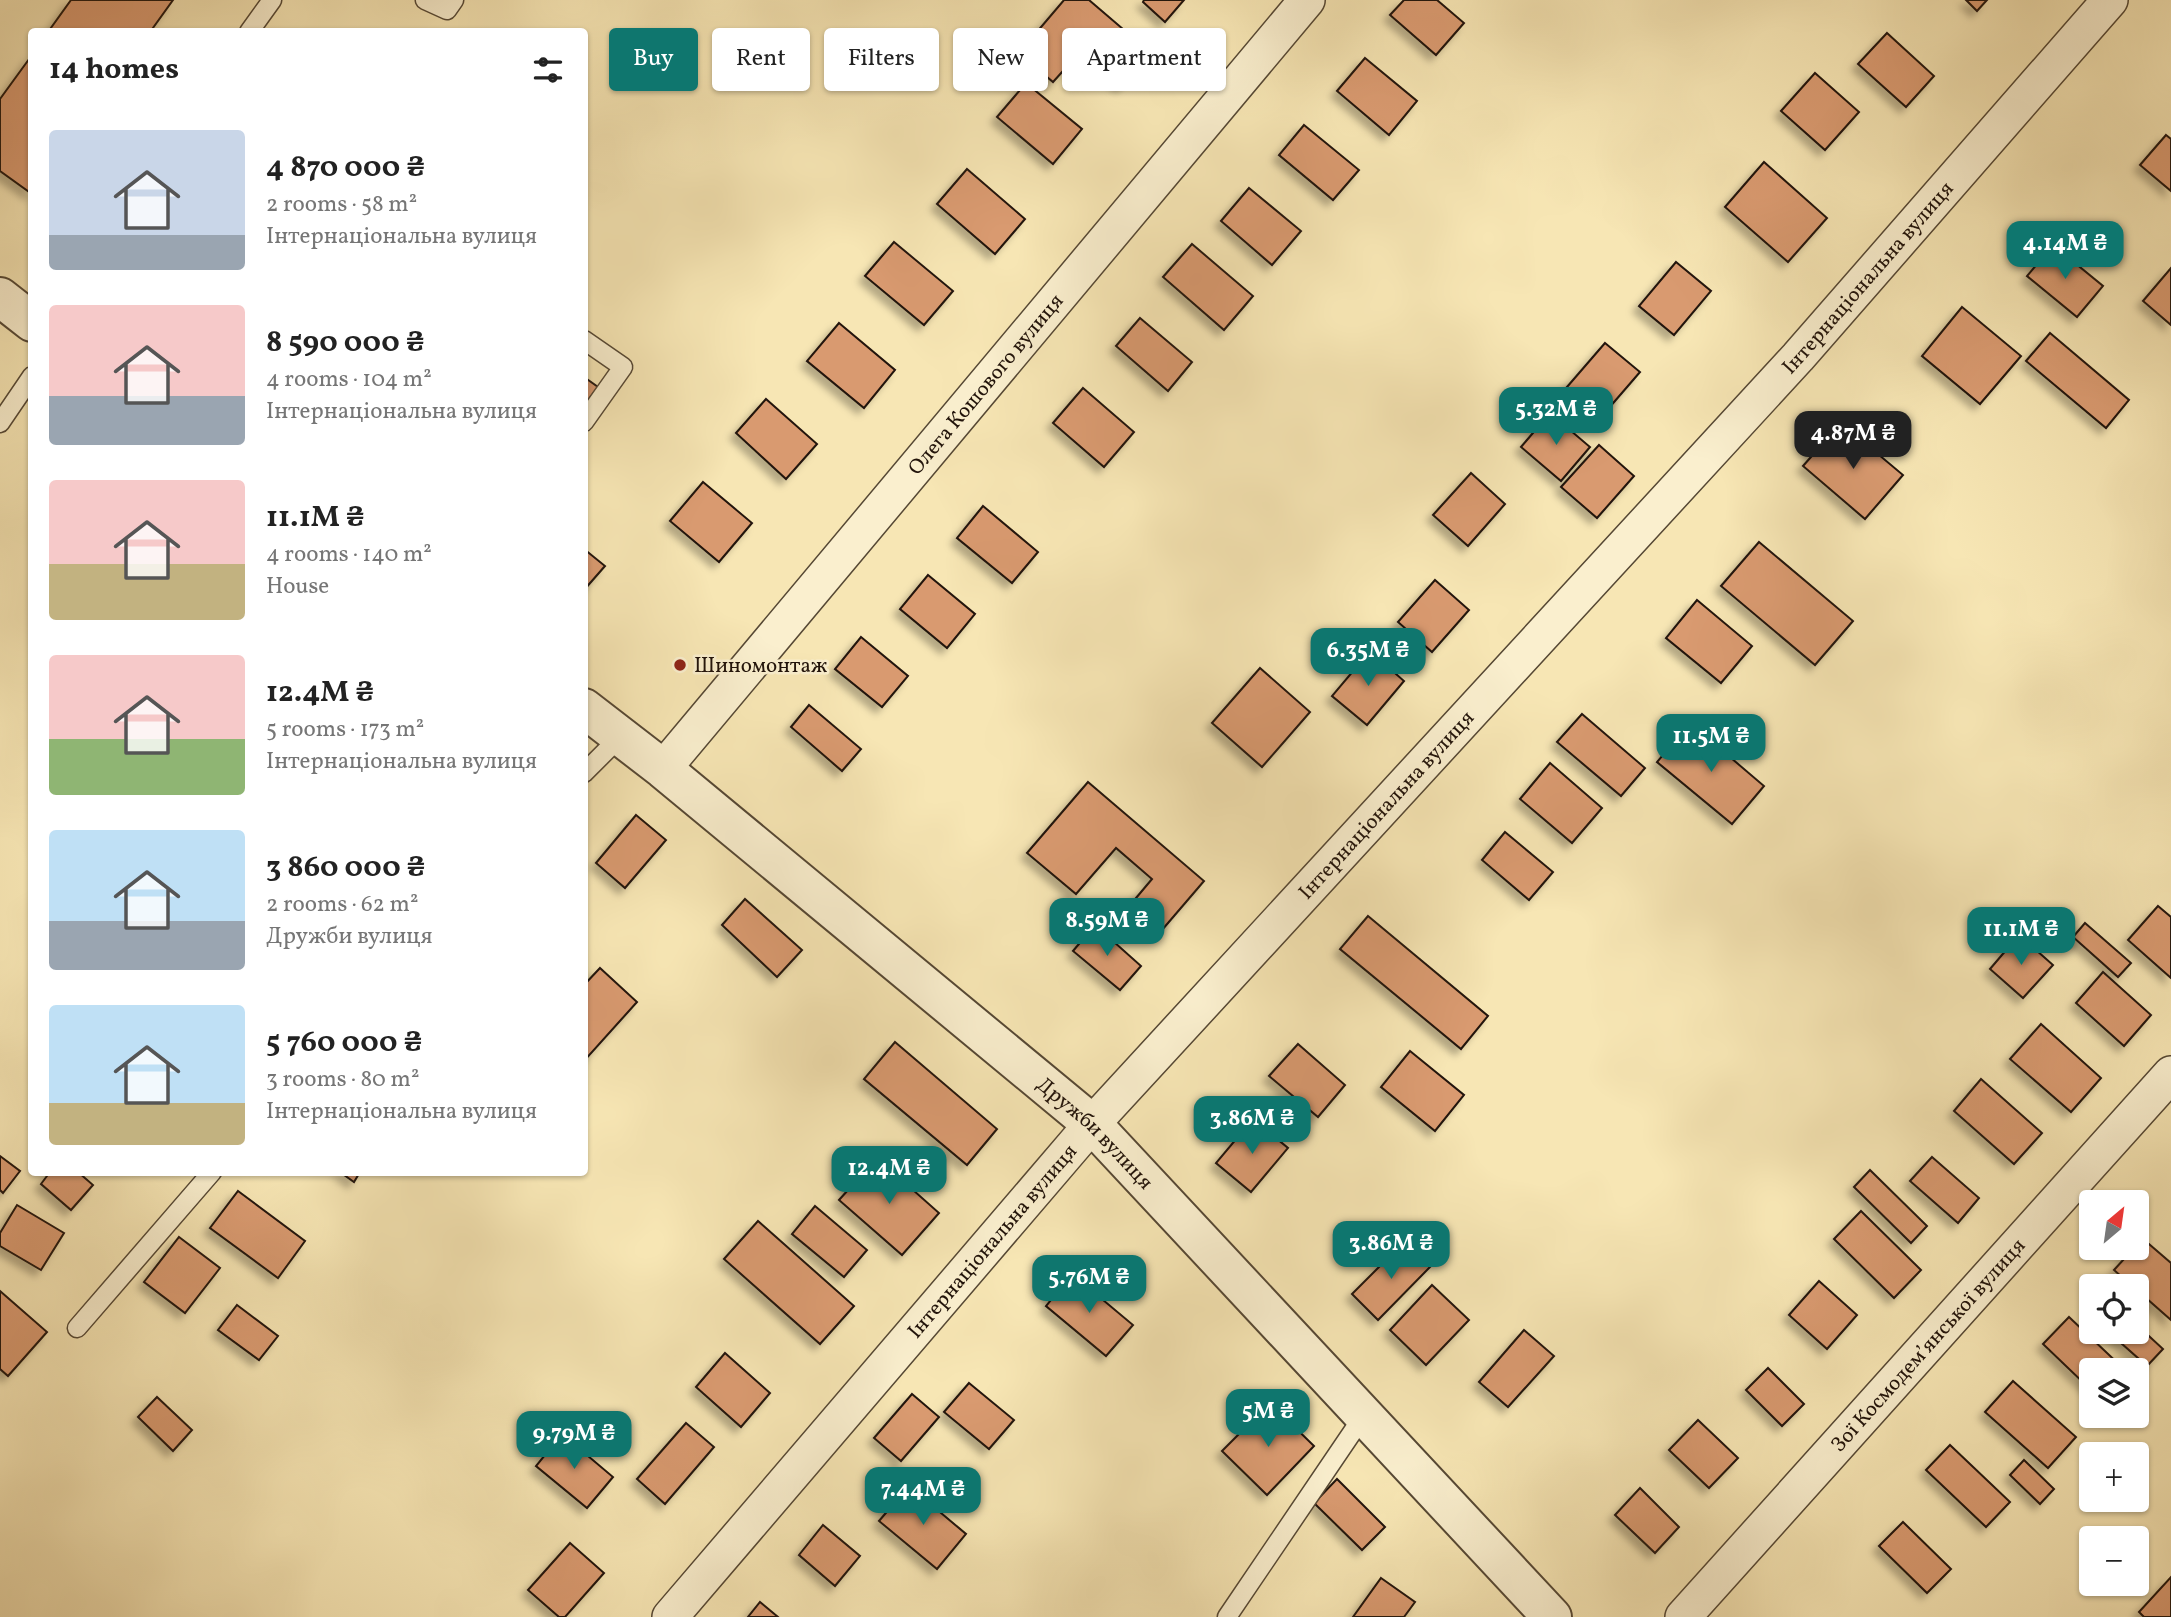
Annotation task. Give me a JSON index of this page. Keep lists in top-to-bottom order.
{
  "streets": {
    "street": [
      "Інтернаціональна вулиця",
      "Олега Кошового вулиця",
      "Дружби вулиця",
      "Зої Космодем’янської вулиця"
    ]
  },
  "crossings": [
    ["Інтернаціональна вулиця", "Дружби вулиця"],
    ["Олега Кошового вулиця", "Дружби вулиця"]
  ],
  "places": ["Шиномонтаж"],
  "north": "top right",
  "page": {
    "chip": [
      "Buy",
      "Rent",
      "Filters",
      "New",
      "Apartment"
    ],
    "heading": "14 homes",
    "list": [
      {
        "name": "4 870 000 ₴",
        "note": "2 rooms · 58 m² · Інтернаціональна вулиця"
      },
      {
        "name": "8 590 000 ₴",
        "note": "4 rooms · 104 m² · Інтернаціональна вулиця"
      },
      {
        "name": "11.1M ₴",
        "note": "4 rooms · 140 m² · House"
      },
      {
        "name": "12.4M ₴",
        "note": "5 rooms · 173 m² · Інтернаціональна вулиця"
      },
      {
        "name": "3 860 000 ₴",
        "note": "2 rooms · 62 m² · Дружби вулиця"
      },
      {
        "name": "5 760 000 ₴",
        "note": "3 rooms · 80 m² · Інтернаціональна вулиця"
      }
    ],
    "price": [
      "4.14M ₴",
      "5.32M ₴",
      "4.87M ₴",
      "6.35M ₴",
      "11.5M ₴",
      "8.59M ₴",
      "11.1M ₴",
      "3.86M ₴",
      "12.4M ₴",
      "3.86M ₴",
      "5.76M ₴",
      "5M ₴",
      "9.79M ₴",
      "7.44M ₴"
    ],
    "map_buttons": ["+", "−"]
  }
}
